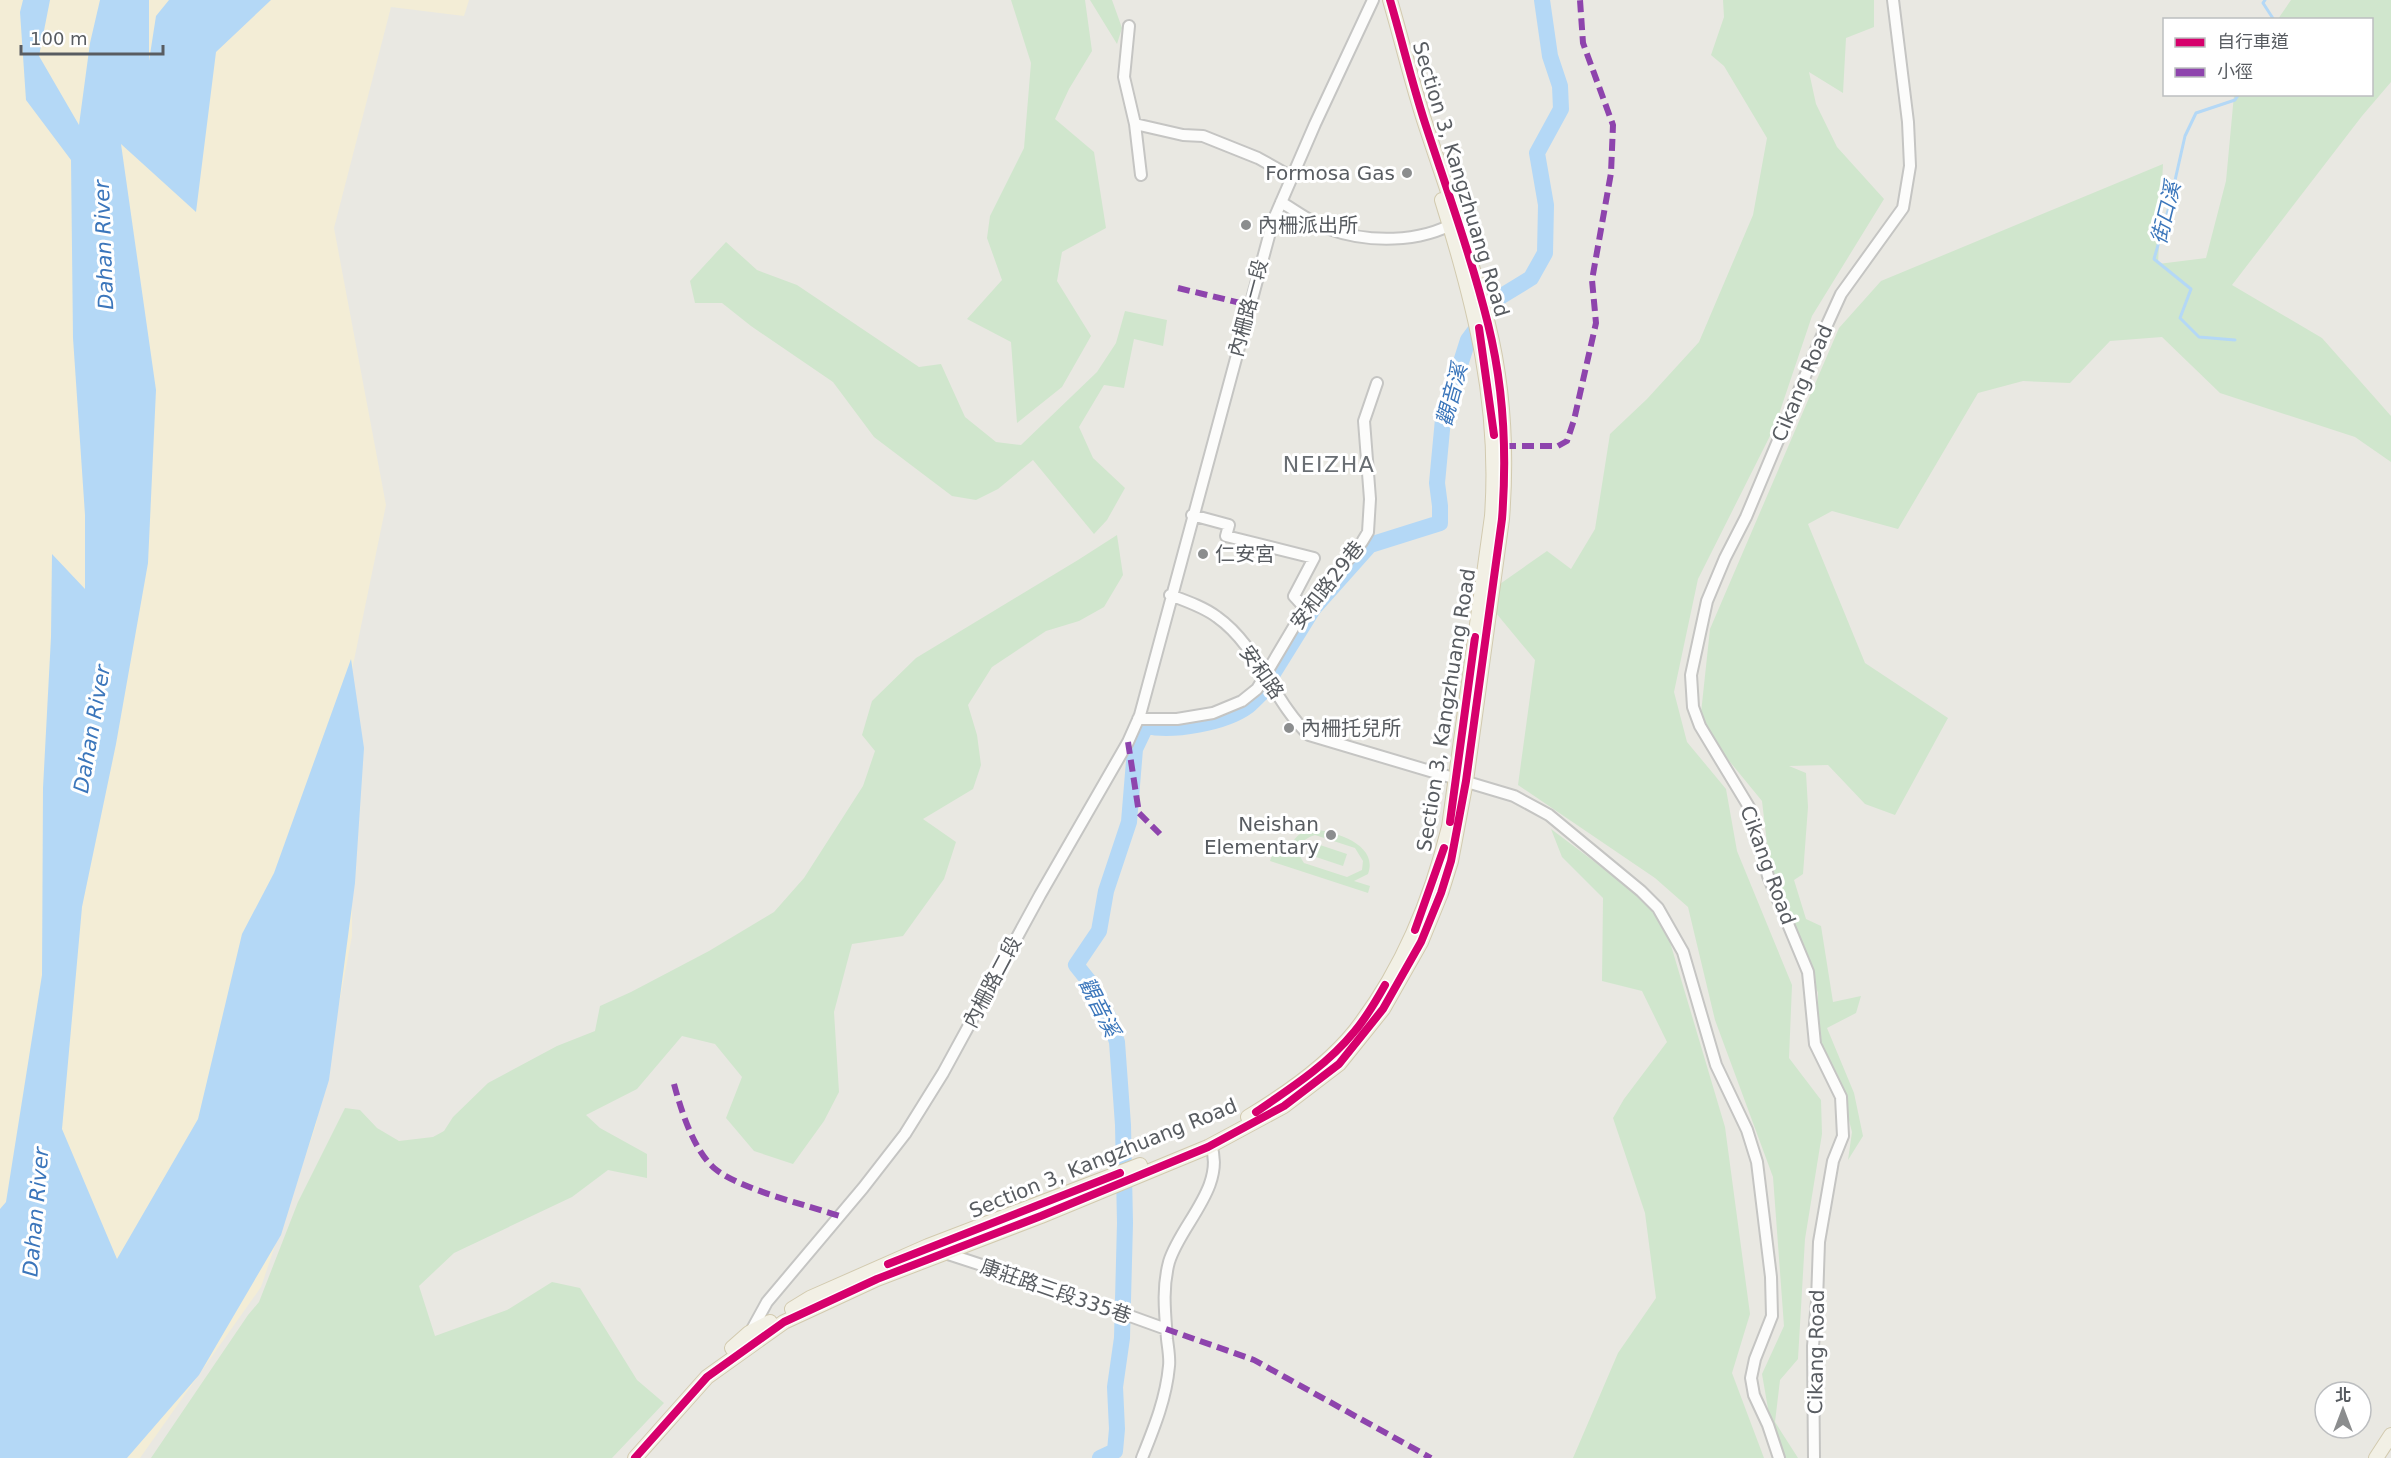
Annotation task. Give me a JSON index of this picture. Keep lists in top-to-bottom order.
{
  "streets": {
    "main road": ["Section 3, Kangzhuang Road"],
    "street": [
      "內柵路一段",
      "Cikang Road",
      "安和路29巷",
      "安和路",
      "內柵路二段",
      "康莊路三段335巷"
    ]
  },
  "crossings": [
    ["Section 3, Kangzhuang Road", "安和路"],
    ["Section 3, Kangzhuang Road", "內柵路二段"],
    ["Section 3, Kangzhuang Road", "康莊路三段335巷"],
    ["內柵路一段", "安和路"],
    ["內柵路一段", "內柵路二段"],
    ["安和路29巷", "安和路"],
    ["安和路29巷", "內柵路二段"],
    ["安和路", "內柵路二段"]
  ],
  "districts": ["NEIZHA"],
  "water": ["街口溪", "Dahan River", "觀音溪"],
  "places": [
    "Formosa Gas",
    "內柵派出所",
    "仁安宮",
    "內柵托兒所",
    "Neishan Elementary"
  ],
  "legend": ["自行車道", "小徑"],
  "scale_bar": "100 m",
  "north": "top"
}
